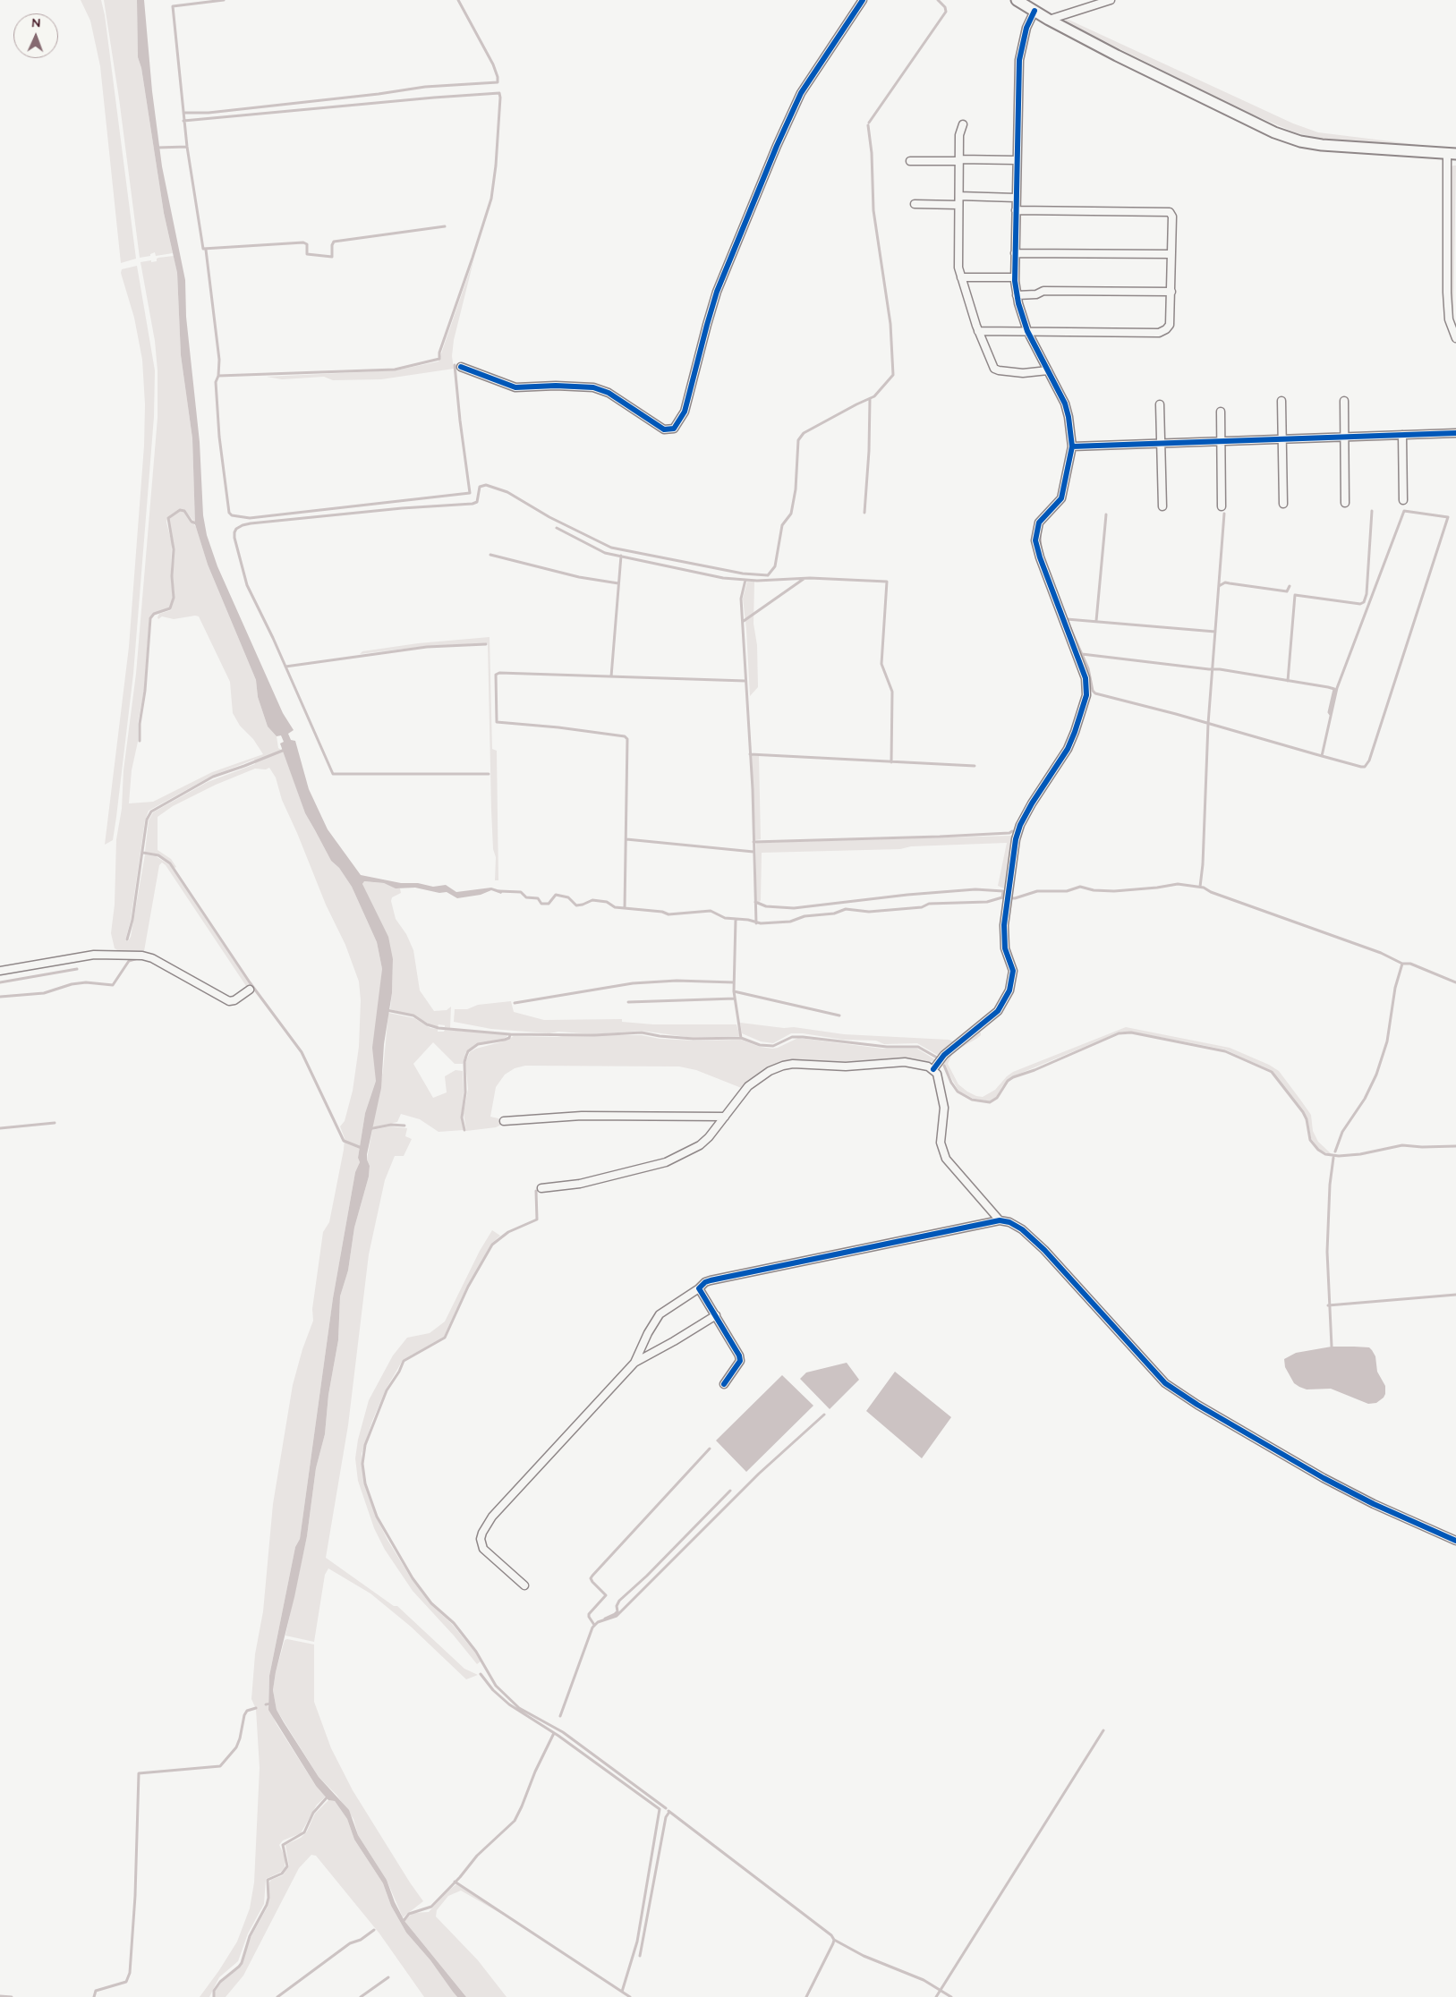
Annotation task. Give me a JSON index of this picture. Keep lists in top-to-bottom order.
{
  "north": "top"
}
